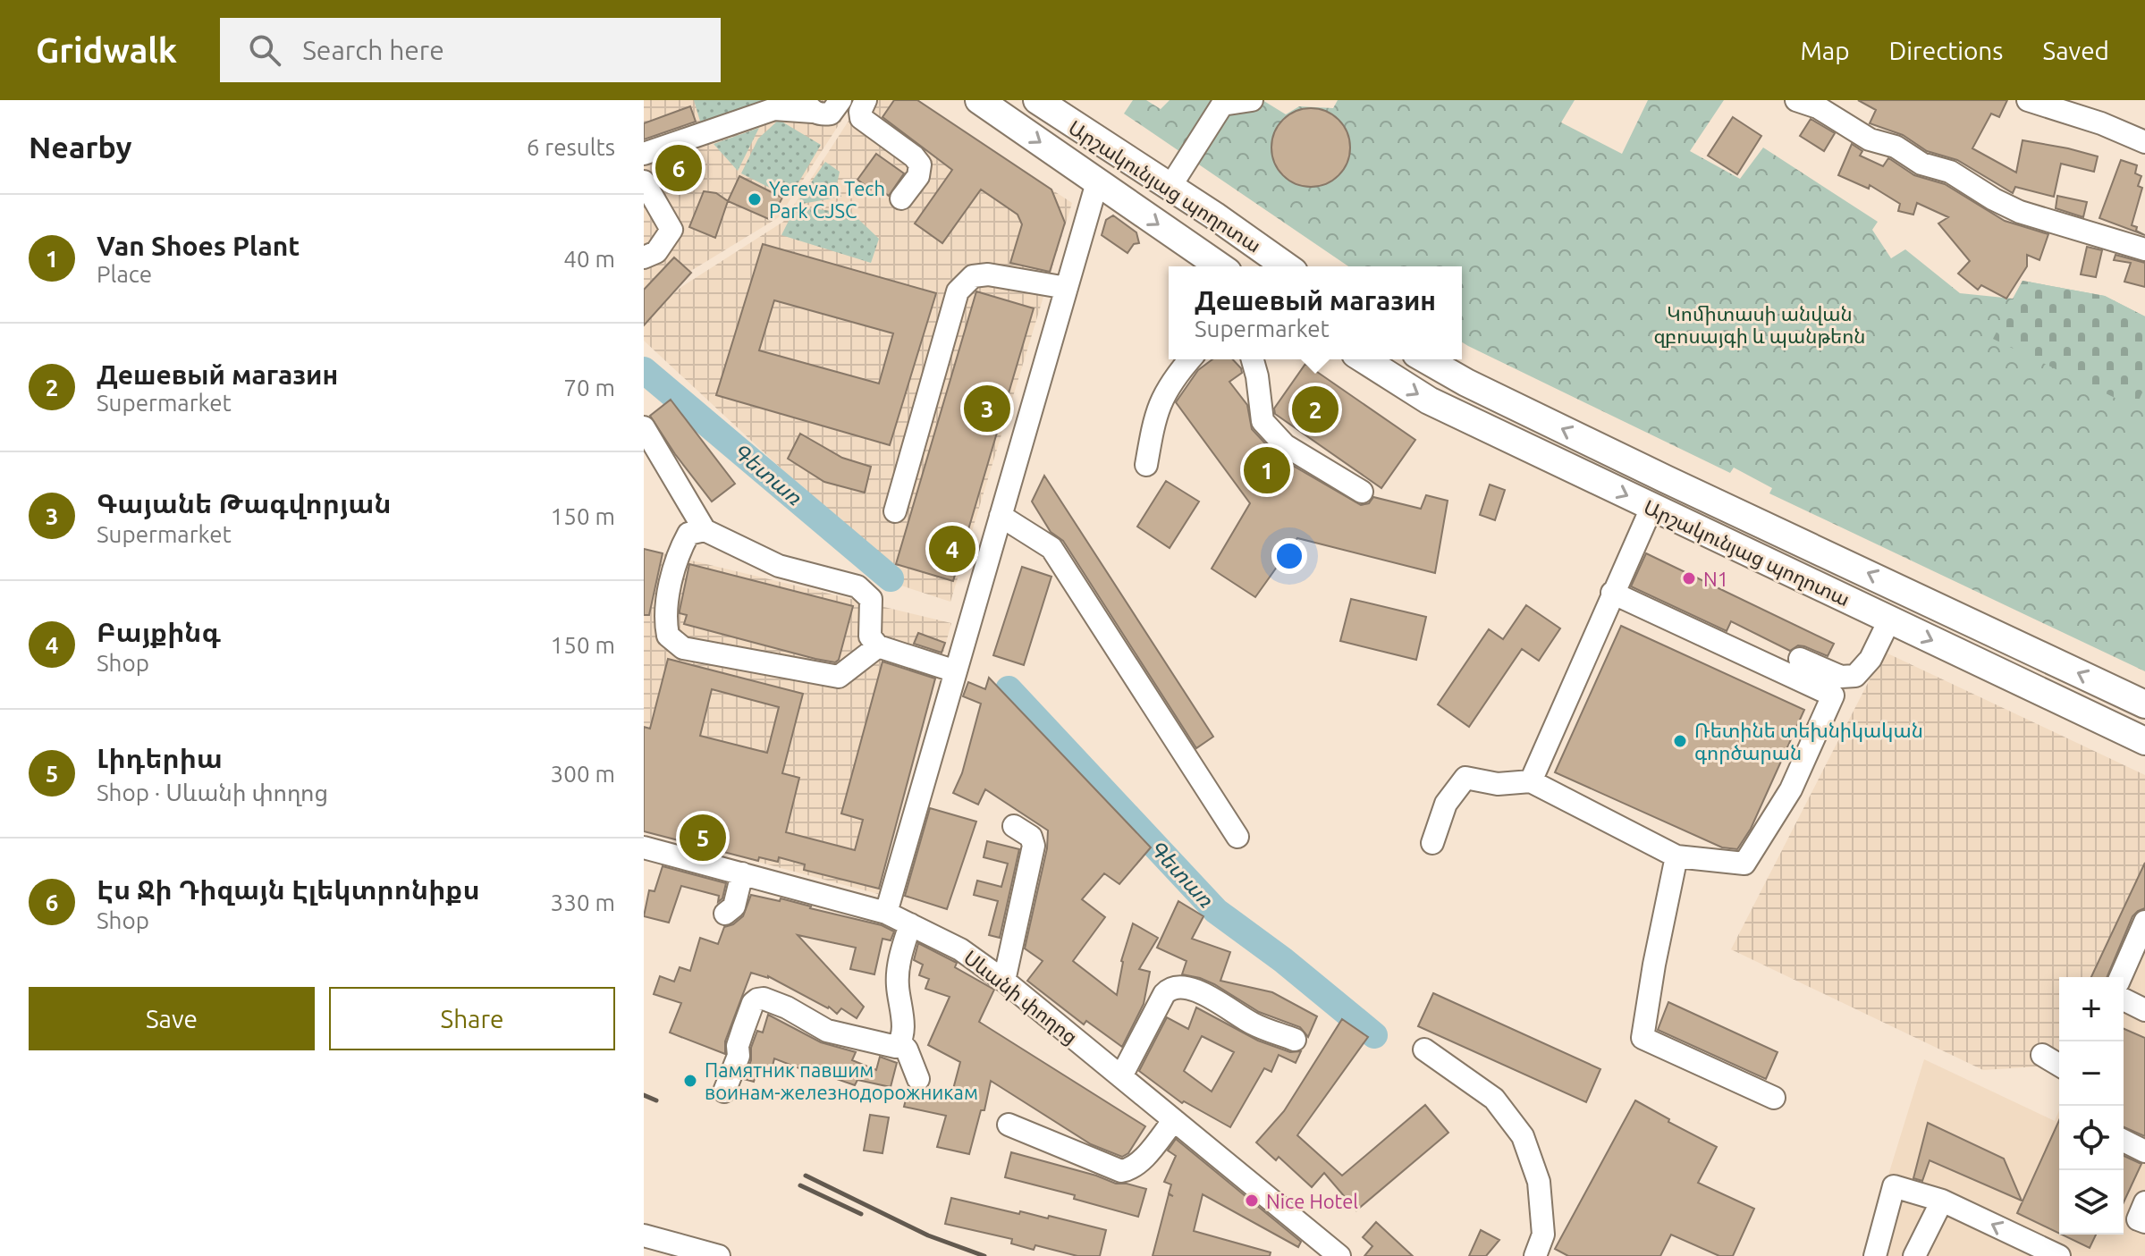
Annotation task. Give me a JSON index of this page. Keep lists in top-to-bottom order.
{
  "streets": {
    "main road": ["Արշակունյաց պողոտա"],
    "street": ["Սևանի փողոց"]
  },
  "water": ["Գետառ"],
  "parks": ["Կոմիտասի անվան զբոսայգի և պանթեոն"],
  "places": [
    "Yerevan Tech Park CJSC",
    "N1",
    "Ռետինե տեխնիկական գործարան",
    "Памятник павшим воинам-железнодорожникам",
    "Nice Hotel"
  ],
  "page": {
    "header": "Gridwalk",
    "search": "Search here",
    "nav": ["Map", "Directions", "Saved"],
    "heading": ["Nearby", "6 results"],
    "pins": [
      "6",
      "3",
      "2",
      "1",
      "4",
      "5"
    ],
    "list": [
      {
        "mark": "1",
        "name": "Van Shoes Plant",
        "note": "Place",
        "value": "40 m"
      },
      {
        "mark": "2",
        "name": "Дешевый магазин",
        "note": "Supermarket",
        "value": "70 m"
      },
      {
        "mark": "3",
        "name": "Գայանե Թագվորյան",
        "note": "Supermarket",
        "value": "150 m"
      },
      {
        "mark": "4",
        "name": "Բայքինգ",
        "note": "Shop",
        "value": "150 m"
      },
      {
        "mark": "5",
        "name": "Լիդերիա",
        "note": "Shop · Սևանի փողոց",
        "value": "300 m"
      },
      {
        "mark": "6",
        "name": "Էս Ջի Դիզայն Էլեկտրոնիքս",
        "note": "Shop",
        "value": "330 m"
      }
    ],
    "popup": ["Дешевый магазин", "Supermarket"],
    "buttons": ["Save", "Share"],
    "map_buttons": ["+", "−"]
  }
}
